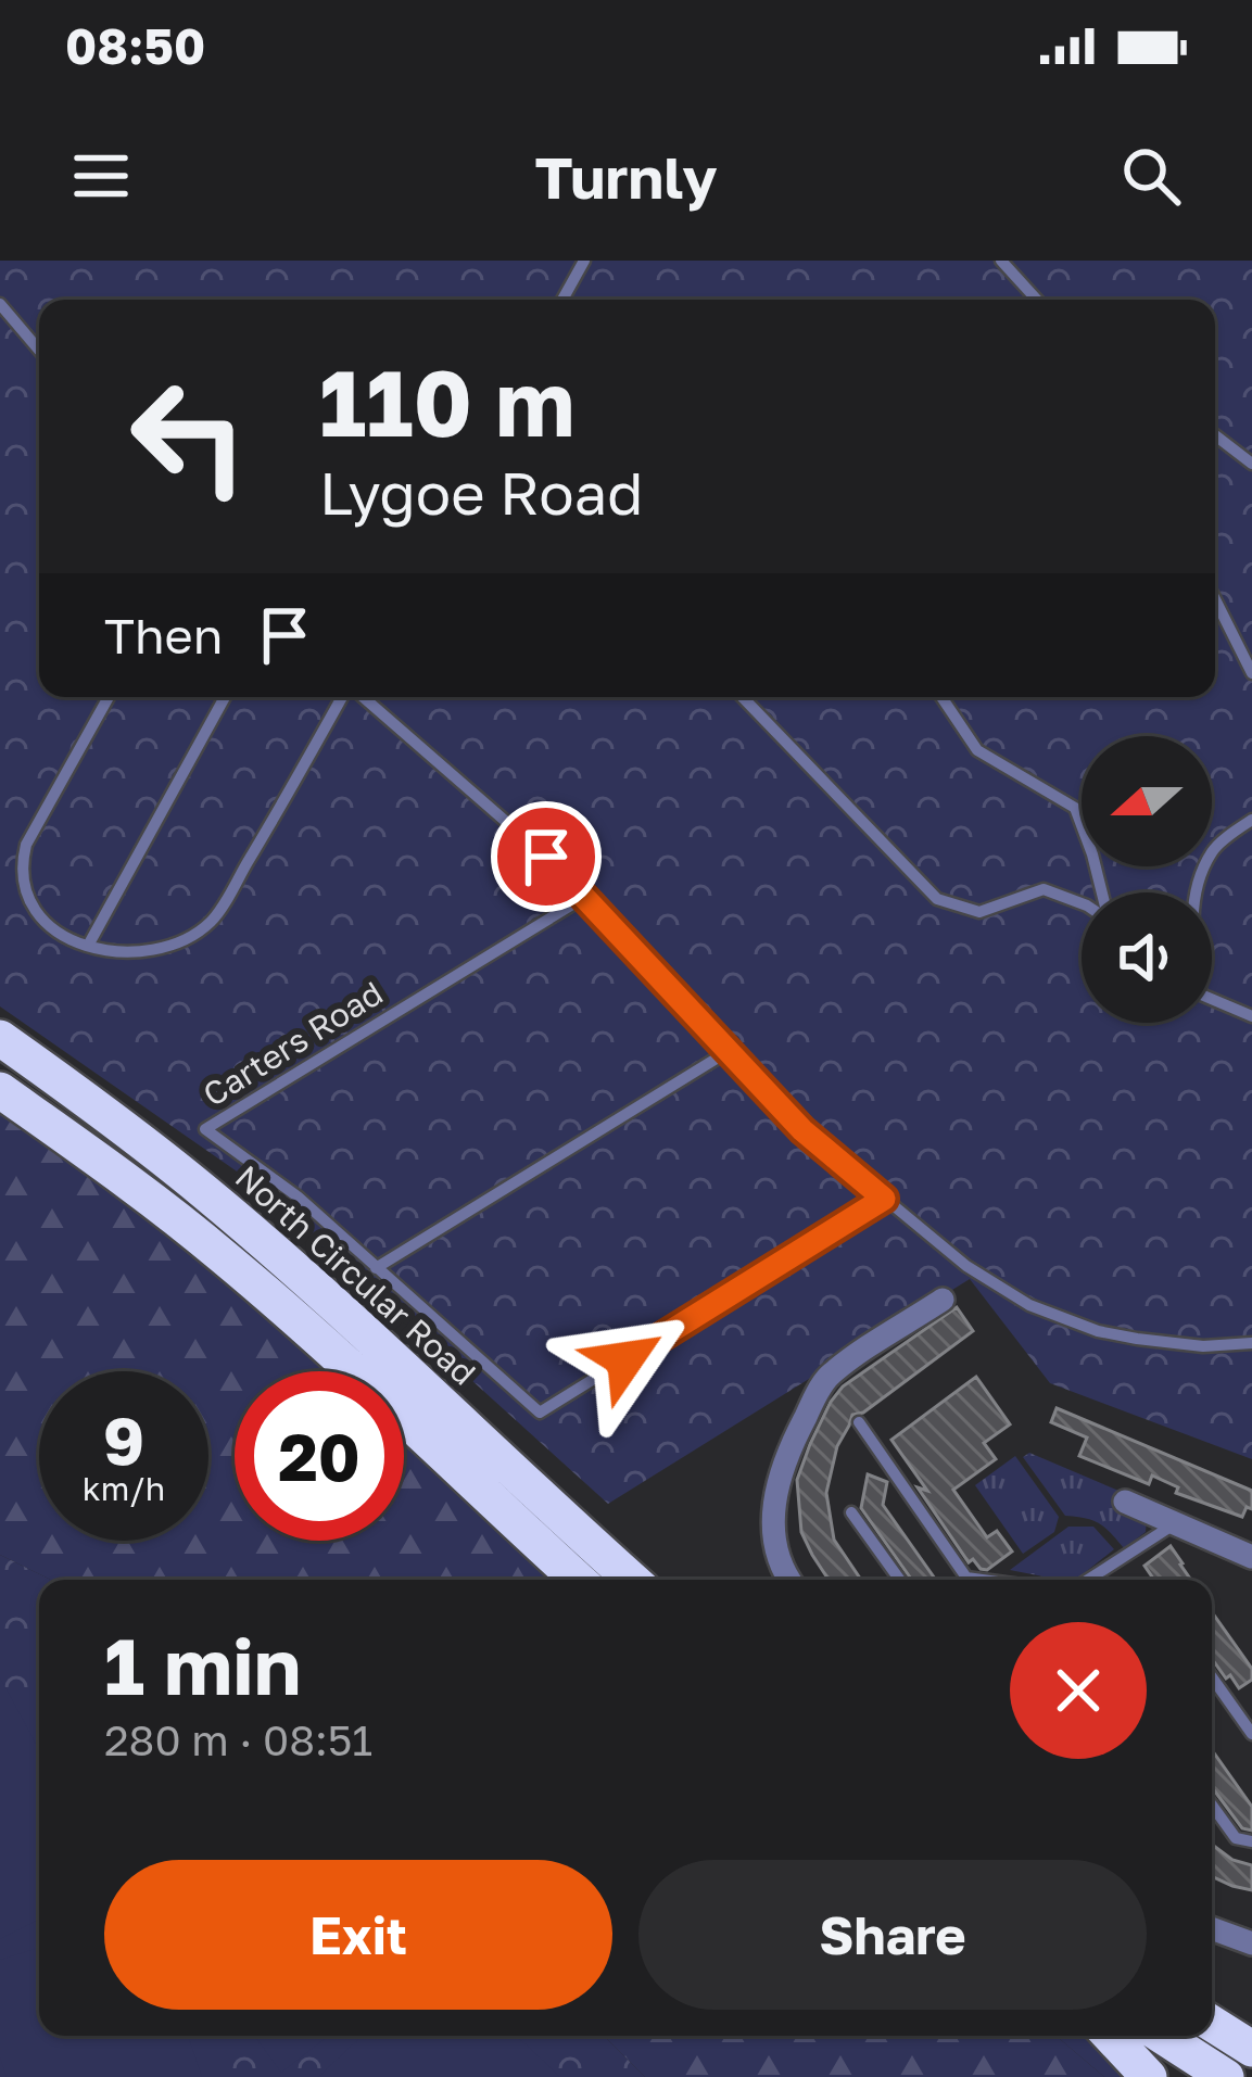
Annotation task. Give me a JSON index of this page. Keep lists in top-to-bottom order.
{
  "streets": {
    "highway": ["North Circular Road"],
    "lane": ["Carters Road"]
  },
  "north": "left",
  "page": {
    "status": "08:50",
    "header": "Turnly",
    "turn": ["110 m", "Lygoe Road"],
    "then": "Then",
    "speed": "9 km/h",
    "limit": "20",
    "heading": ["1 min", "280 m · 08:51"],
    "buttons": ["Exit", "Share"]
  }
}
